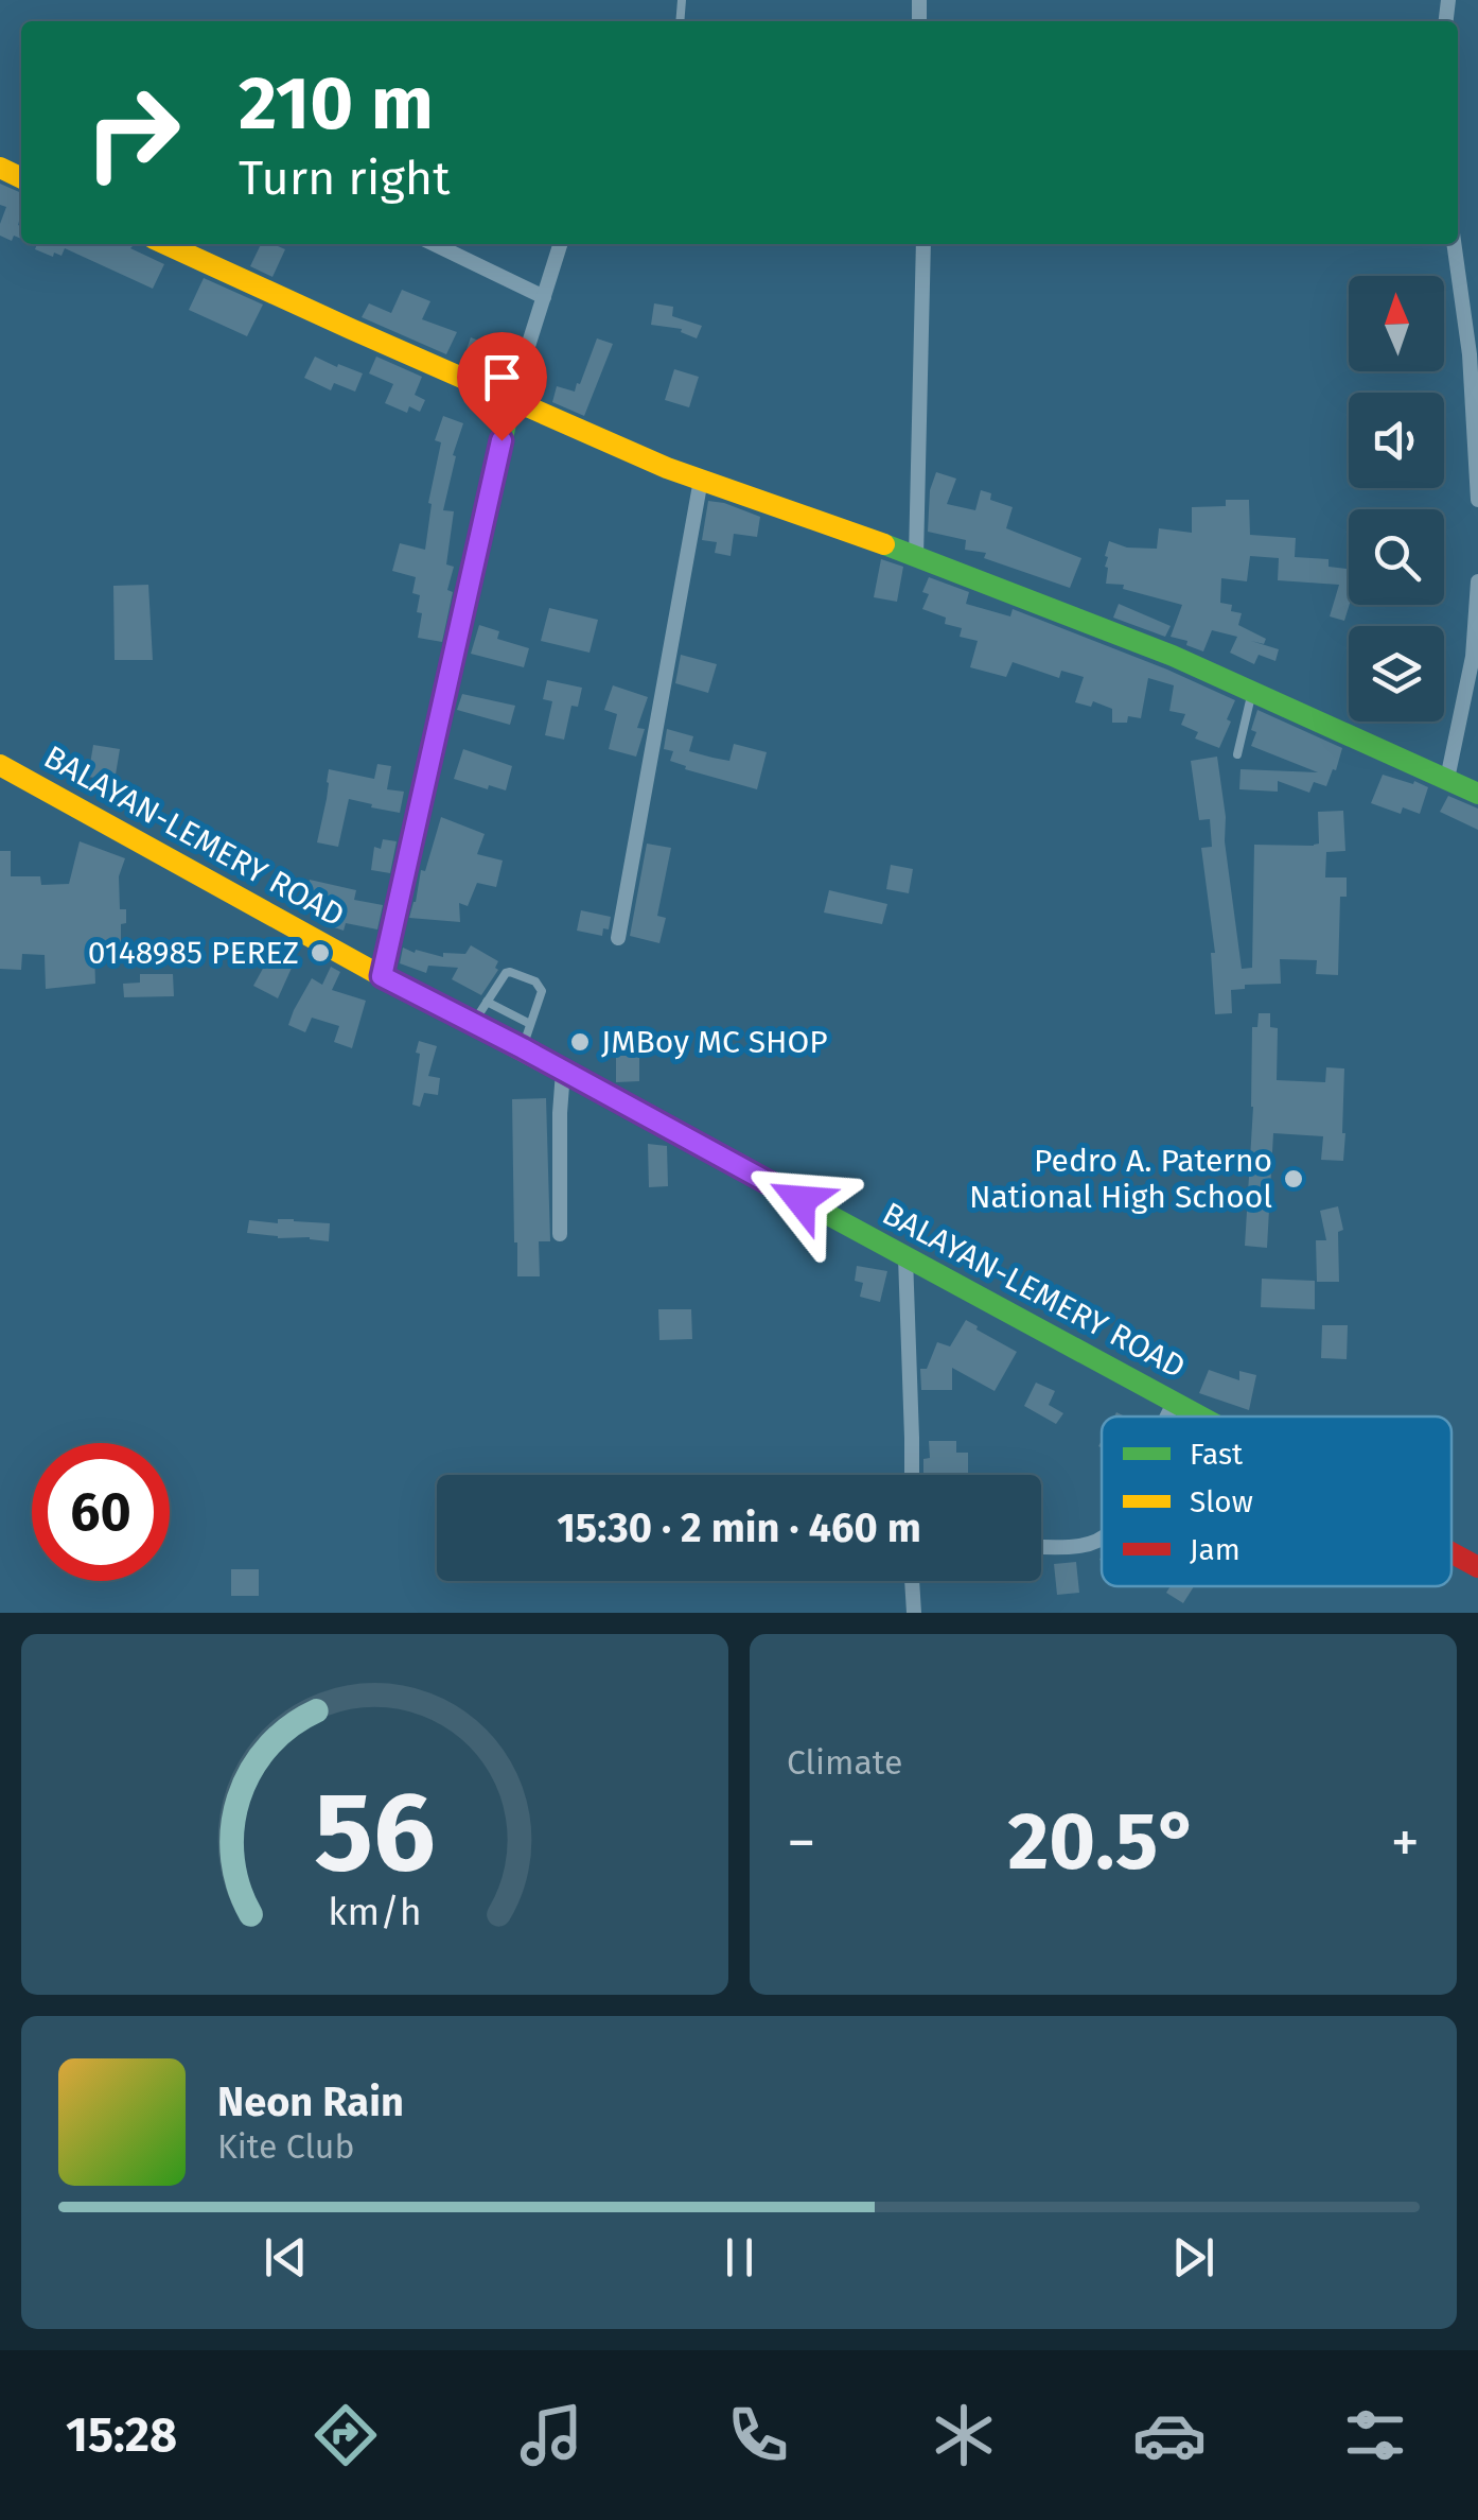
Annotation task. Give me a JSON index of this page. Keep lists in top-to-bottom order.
{
  "streets": {
    "street": ["BALAYAN-LEMERY ROAD"]
  },
  "places": ["0148985 PEREZ", "JMBoy MC SHOP", "Pedro A. Paterno National High School"],
  "legend": ["Fast", "Slow", "Jam"],
  "north": "top",
  "page": {
    "turn": ["210 m", "Turn right"],
    "limit": "60",
    "trip": "15:30 · 2 min · 460 m",
    "tile": "Climate",
    "heat": ["−", "20.5°", "+"],
    "song": ["Neon Rain", "Kite Club"],
    "tabs": "15:28",
    "gauge": ["56", "km/h"]
  }
}
